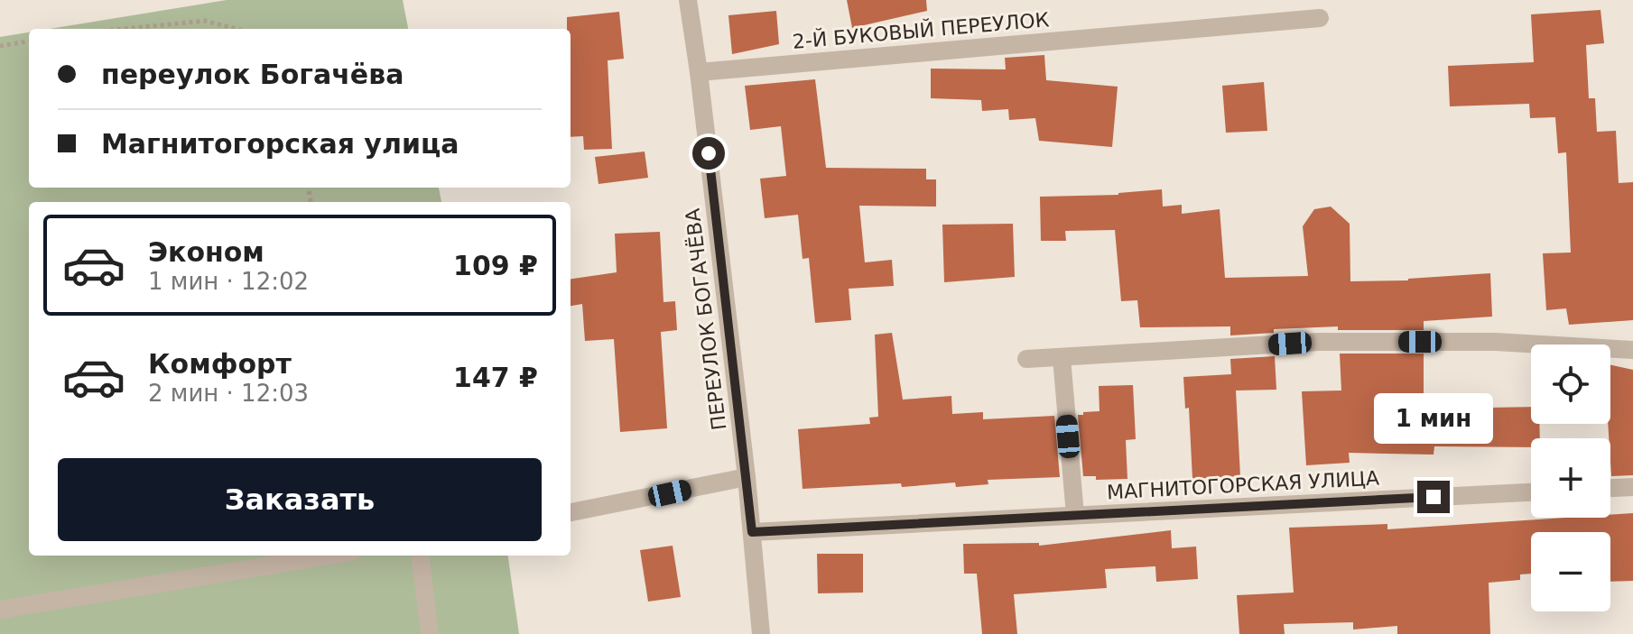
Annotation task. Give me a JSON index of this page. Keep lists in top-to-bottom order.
{
  "streets": {
    "street": ["2-Й БУКОВЫЙ ПЕРЕУЛОК", "ПЕРЕУЛОК БОГАЧЁВА", "МАГНИТОГОРСКАЯ УЛИЦА"]
  },
  "crossings": [
    ["2-Й БУКОВЫЙ ПЕРЕУЛОК", "ПЕРЕУЛОК БОГАЧЁВА"],
    ["ПЕРЕУЛОК БОГАЧЁВА", "МАГНИТОГОРСКАЯ УЛИЦА"]
  ],
  "page": {
    "banner": ["переулок Богачёва", "Магнитогорская улица"],
    "list": [
      {
        "name": "Эконом",
        "note": "1 мин · 12:02",
        "value": "109 ₽"
      },
      {
        "name": "Комфорт",
        "note": "2 мин · 12:03",
        "value": "147 ₽"
      }
    ],
    "map_buttons": ["+", "−"],
    "bubble": "1 мин",
    "buttons": "Заказать"
  }
}
